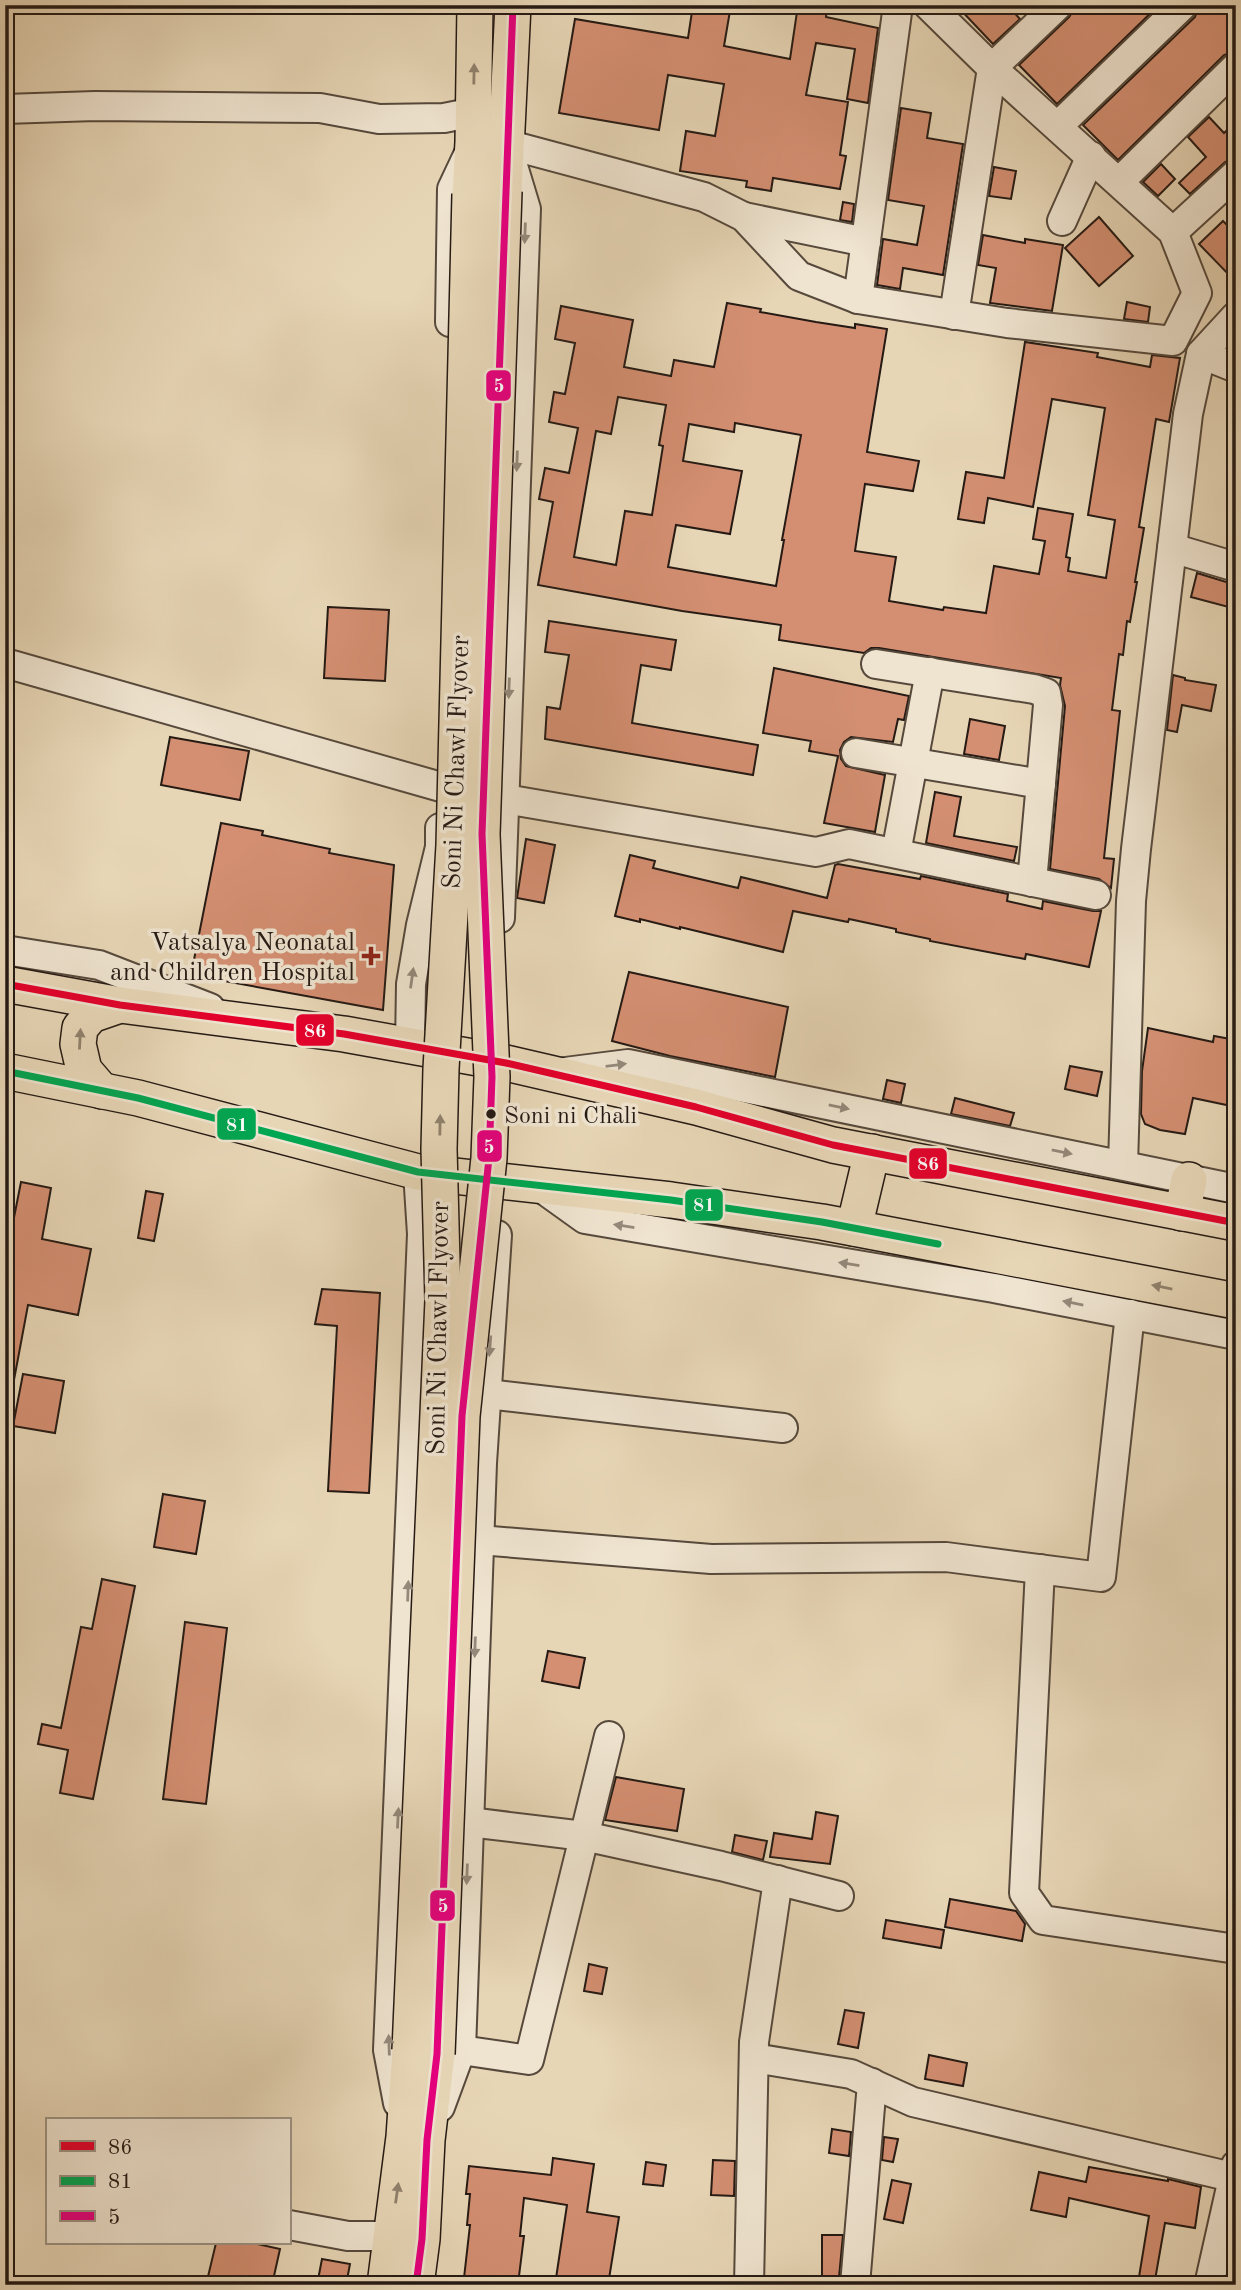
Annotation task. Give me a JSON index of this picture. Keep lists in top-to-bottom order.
{
  "streets": {
    "main road": ["Soni Ni Chawl Flyover"]
  },
  "places": {
    "health": ["Vatsalya Neonatal and Children Hospital"],
    "other": ["Soni ni Chali"]
  },
  "lines": ["transit line 5", "transit line 86", "transit line 81"],
  "legend": ["86", "81", "5"]
}
